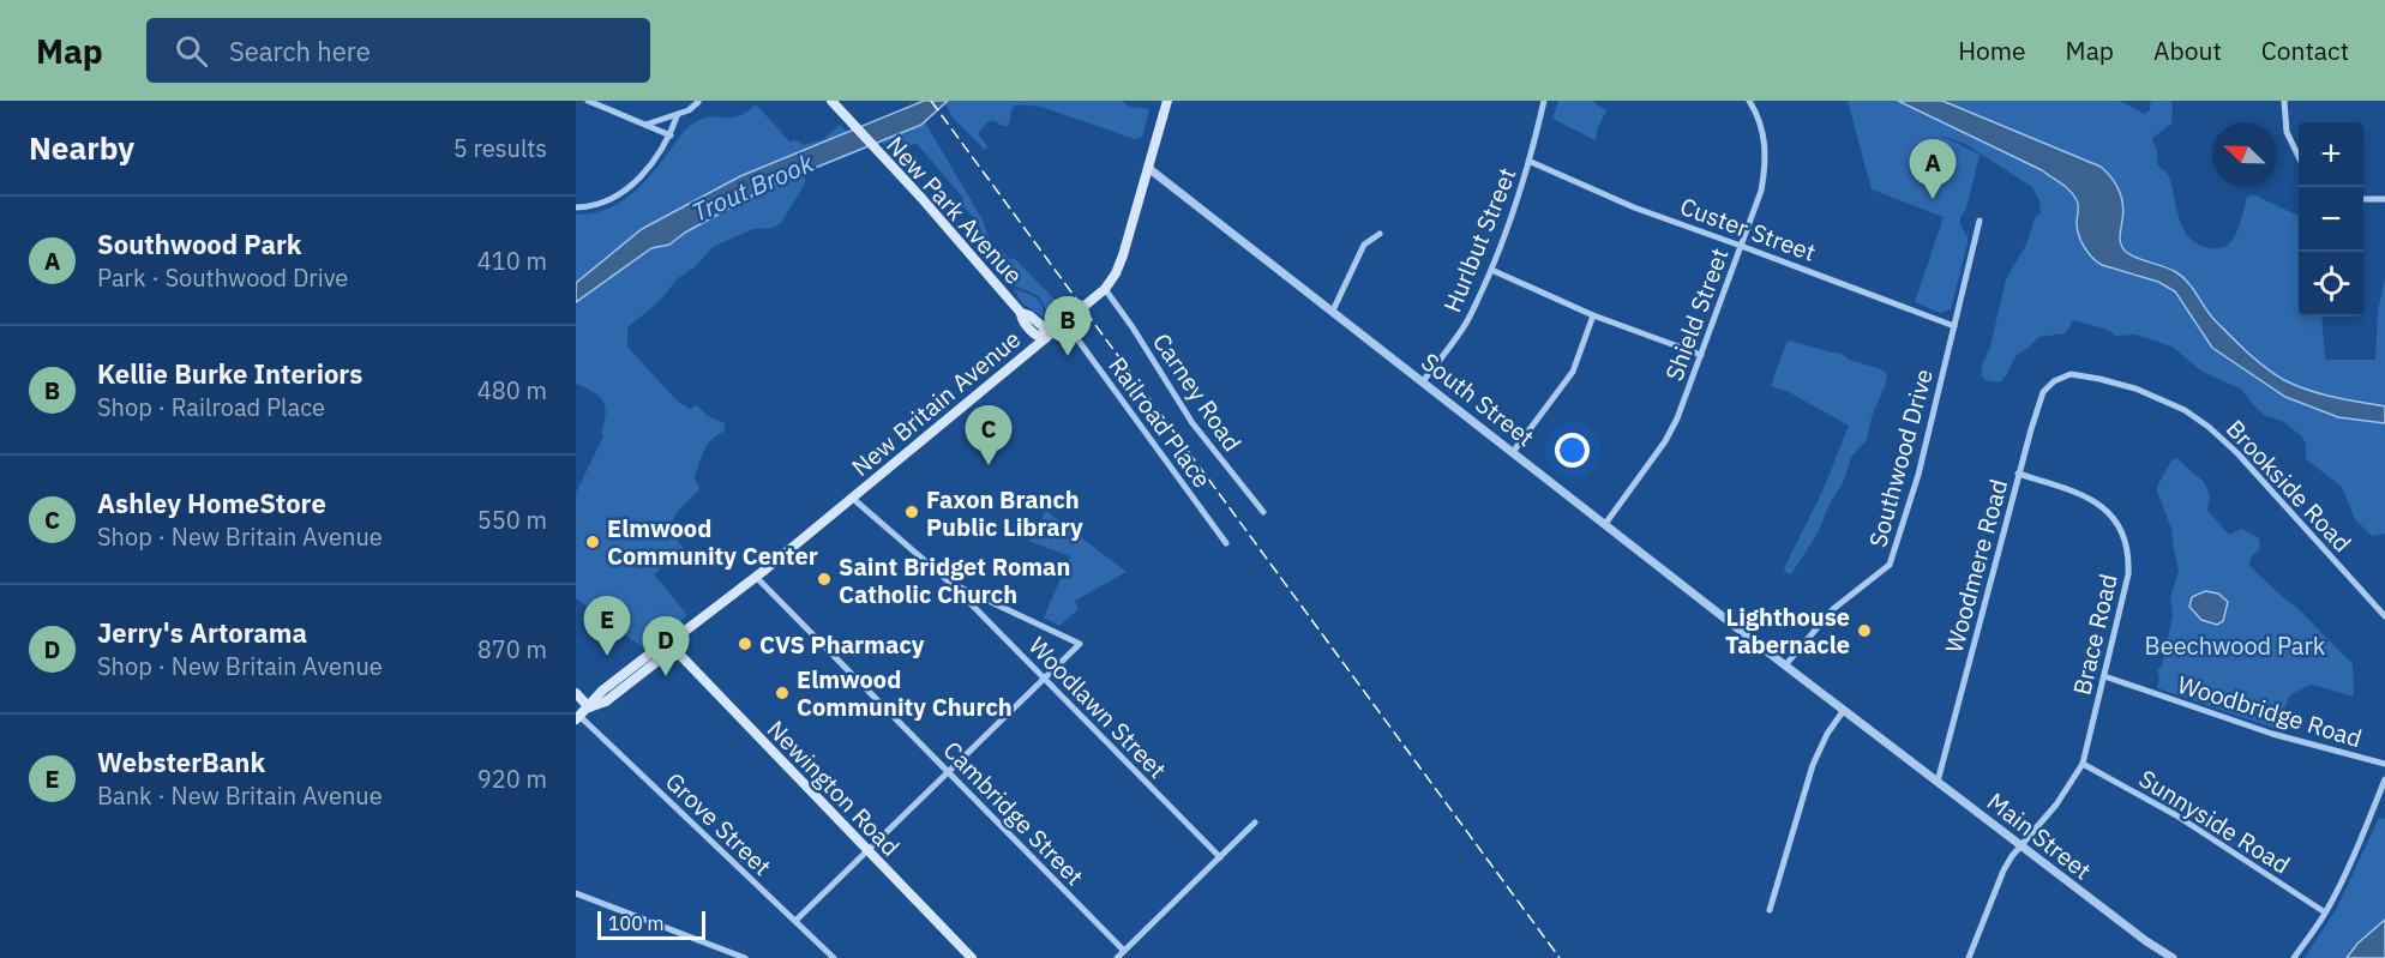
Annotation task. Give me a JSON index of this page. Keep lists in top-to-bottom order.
{
  "streets": {
    "main road": ["New Park Avenue", "New Britain Avenue", "Newington Road"],
    "street": [
      "Custer Street",
      "Hurlbut Street",
      "Shield Street",
      "Carney Road",
      "South Street",
      "Railroad Place",
      "Southwood Drive",
      "Brookside Road",
      "Woodmere Road",
      "Brace Road",
      "Woodlawn Street",
      "Woodbridge Road",
      "Cambridge Street",
      "Sunnyside Road",
      "Grove Street",
      "Main Street"
    ]
  },
  "crossings": [
    ["New Park Avenue", "New Britain Avenue"],
    ["Custer Street", "Hurlbut Street"],
    ["Custer Street", "Shield Street"],
    ["Custer Street", "Southwood Drive"],
    ["Hurlbut Street", "South Street"],
    ["Shield Street", "South Street"],
    ["Carney Road", "New Britain Avenue"],
    ["South Street", "New Britain Avenue"],
    ["South Street", "Southwood Drive"],
    ["South Street", "Main Street"],
    ["New Britain Avenue", "Railroad Place"],
    ["New Britain Avenue", "Woodlawn Street"],
    ["New Britain Avenue", "Newington Road"],
    ["New Britain Avenue", "Cambridge Street"],
    ["New Britain Avenue", "Grove Street"],
    ["Brookside Road", "Woodmere Road"],
    ["Woodmere Road", "Brace Road"],
    ["Woodmere Road", "Main Street"],
    ["Brace Road", "Woodbridge Road"],
    ["Brace Road", "Sunnyside Road"],
    ["Brace Road", "Main Street"]
  ],
  "water": ["Trout Brook"],
  "parks": ["Beechwood Park"],
  "places": [
    "Faxon Branch Public Library",
    "Elmwood Community Center",
    "Saint Bridget Roman Catholic Church",
    "Lighthouse Tabernacle",
    "CVS Pharmacy",
    "Elmwood Community Church"
  ],
  "scale_bar": "100 m",
  "north": "top left",
  "page": {
    "header": "Map",
    "search": "Search here",
    "nav": [
      "Home",
      "Map",
      "About",
      "Contact"
    ],
    "heading": ["Nearby", "5 results"],
    "map_buttons": ["+", "−"],
    "pins": [
      "A",
      "B",
      "C",
      "E",
      "D"
    ],
    "list": [
      {
        "mark": "A",
        "name": "Southwood Park",
        "note": "Park · Southwood Drive",
        "value": "410 m"
      },
      {
        "mark": "B",
        "name": "Kellie Burke Interiors",
        "note": "Shop · Railroad Place",
        "value": "480 m"
      },
      {
        "mark": "C",
        "name": "Ashley HomeStore",
        "note": "Shop · New Britain Avenue",
        "value": "550 m"
      },
      {
        "mark": "D",
        "name": "Jerry's Artorama",
        "note": "Shop · New Britain Avenue",
        "value": "870 m"
      },
      {
        "mark": "E",
        "name": "WebsterBank",
        "note": "Bank · New Britain Avenue",
        "value": "920 m"
      }
    ],
    "scale": "100 m"
  }
}
